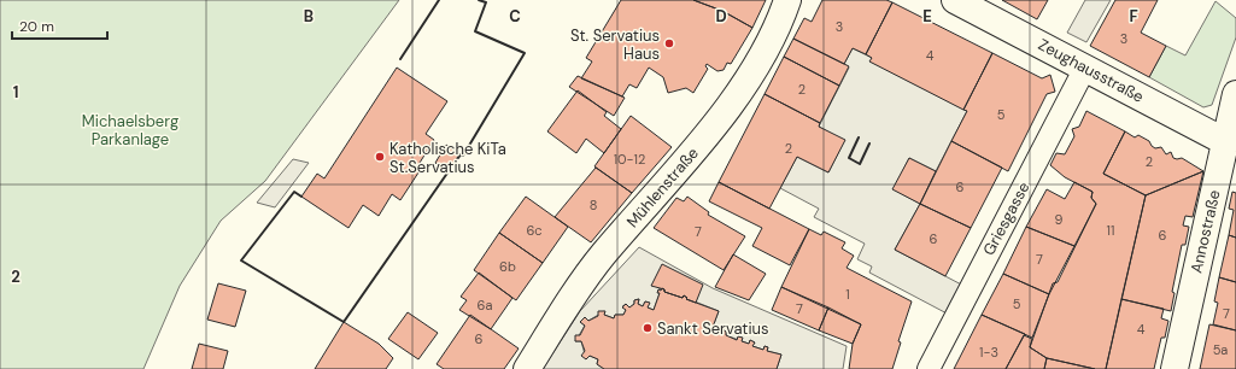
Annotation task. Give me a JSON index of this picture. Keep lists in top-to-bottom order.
{
  "streets": {
    "street": [
      "Zeughausstraße",
      "Mühlenstraße",
      "Griesgasse",
      "Annostraße"
    ]
  },
  "crossings": [
    ["Zeughausstraße", "Griesgasse"],
    ["Zeughausstraße", "Annostraße"]
  ],
  "parks": ["Michaelsberg Parkanlage"],
  "places": ["St. Servatius Haus", "Katholische KiTa St.Servatius", "Sankt Servatius"],
  "house_numbers": [
    "3",
    "3",
    "4",
    "2",
    "5",
    "2",
    "10-12",
    "2",
    "6",
    "8",
    "9",
    "6c",
    "11",
    "7",
    "6",
    "6",
    "7",
    "6b",
    "1",
    "5",
    "6a",
    "7",
    "7",
    "4",
    "6",
    "5a",
    "1-3"
  ],
  "scale_bar": "20 m",
  "grid": {
    "columns": [
      "B",
      "C",
      "D",
      "E",
      "F"
    ],
    "rows": ["1", "2"]
  }
}
